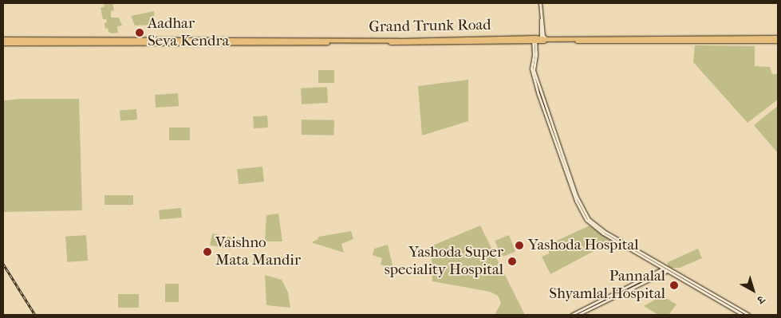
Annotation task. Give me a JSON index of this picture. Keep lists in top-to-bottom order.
{
  "streets": {
    "highway": ["Grand Trunk Road"]
  },
  "places": [
    "Aadhar Seva Kendra",
    "Yashoda Hospital",
    "Vaishno Mata Mandir",
    "Yashoda Super speciality Hospital",
    "Pannalal Shyamlal Hospital"
  ],
  "north": "bottom right"
}
